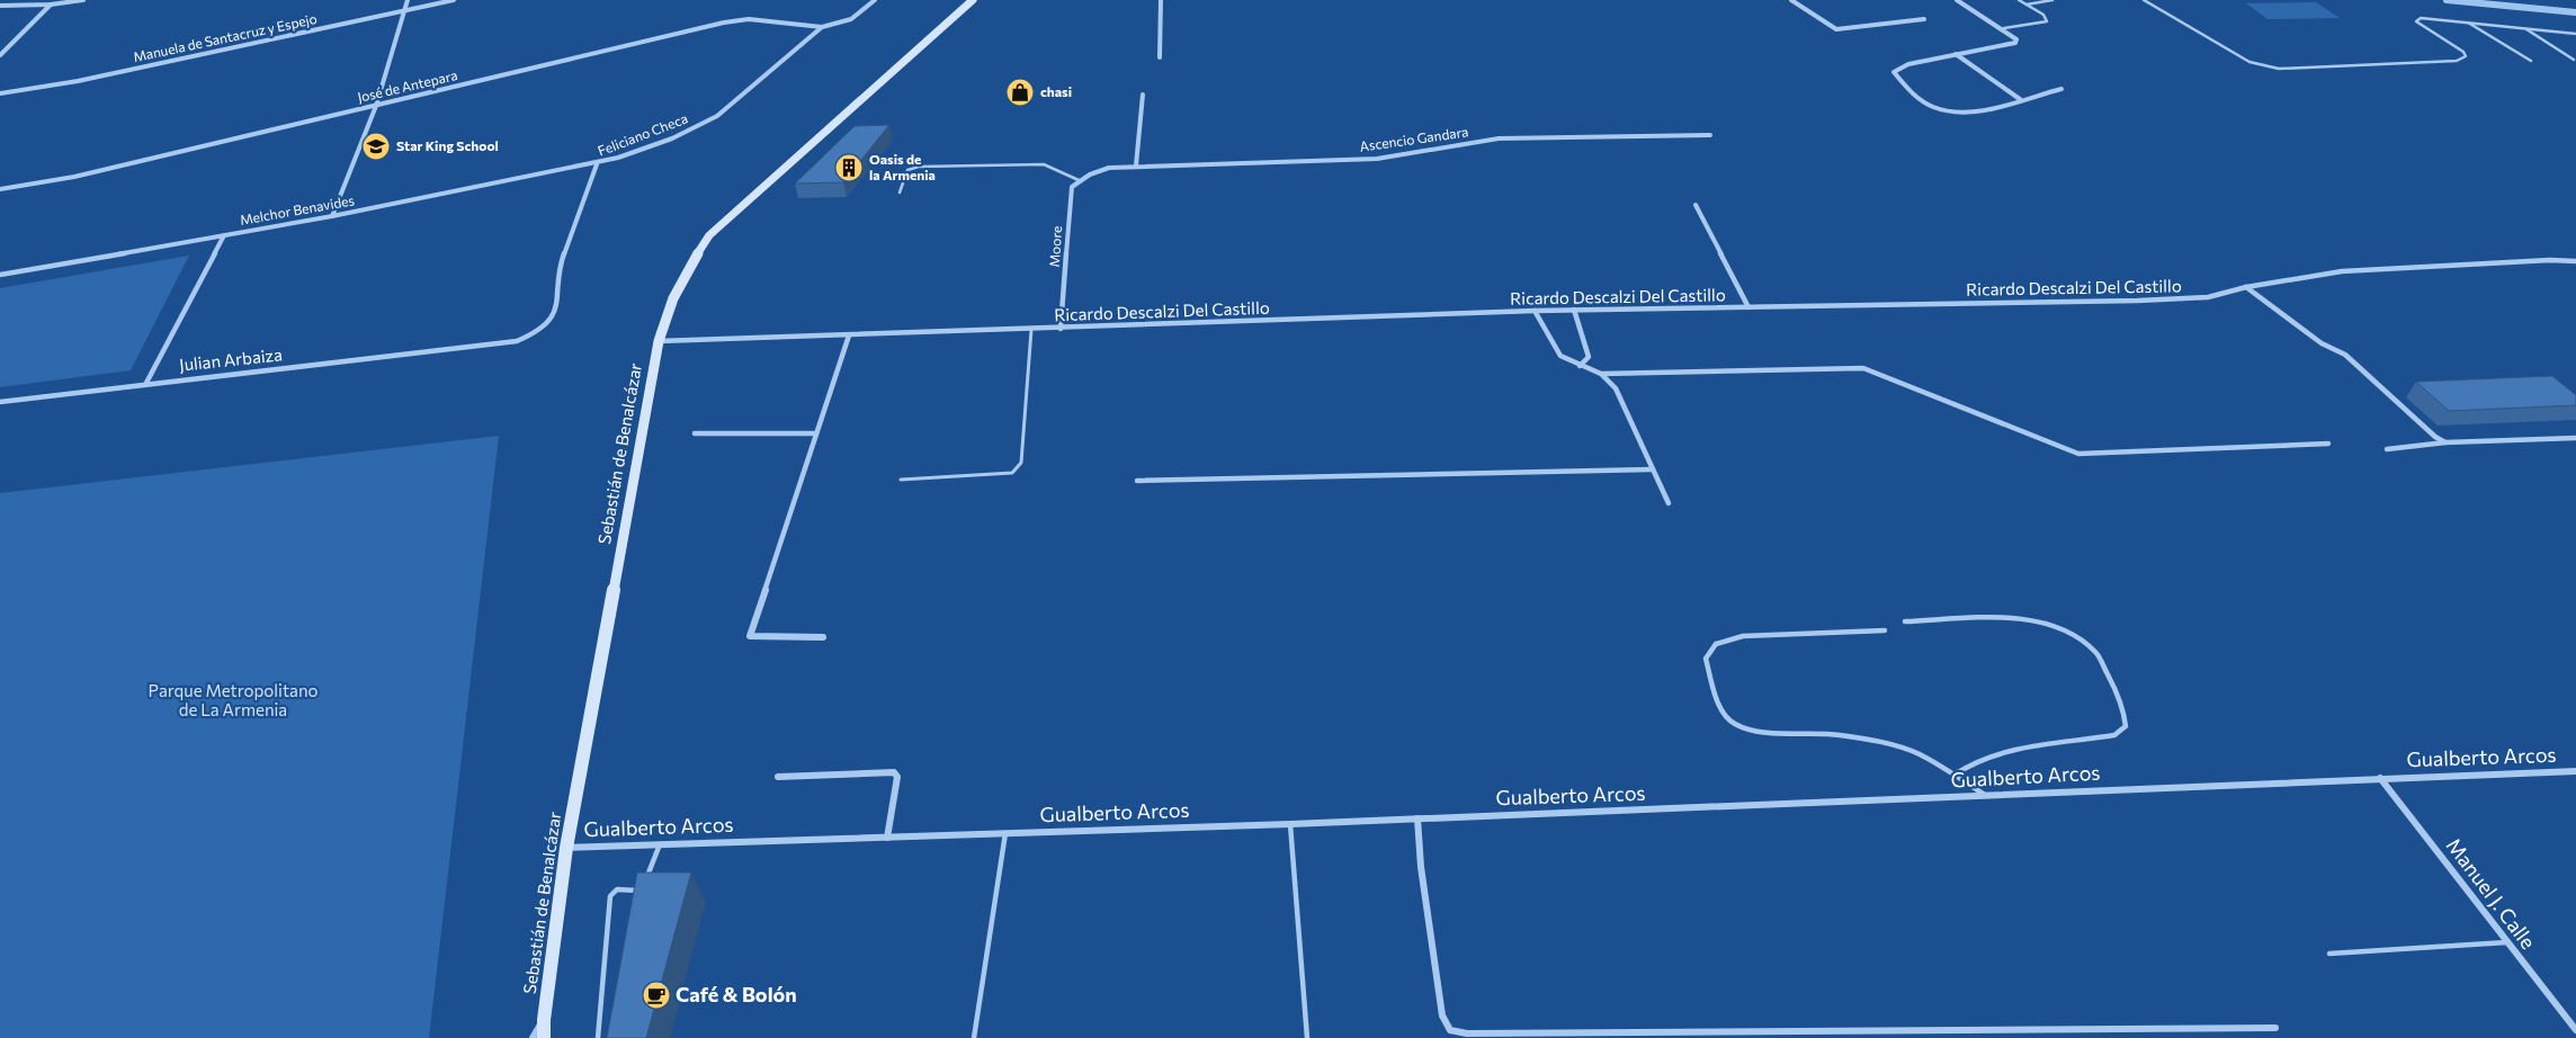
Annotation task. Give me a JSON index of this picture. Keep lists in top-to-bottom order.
{
  "streets": {
    "main road": ["Sebastián de Benalcázar"],
    "street": [
      "Manuela de Santacruz y Espejo",
      "José de Antepara",
      "Feliciano Checa",
      "Ascencio Gandara",
      "Melchor Benavides",
      "Moore",
      "Ricardo Descalzi Del Castillo",
      "Julian Arbaiza",
      "Gualberto Arcos",
      "Manuel J. Calle"
    ]
  },
  "crossings": [
    ["José de Antepara", "Feliciano Checa"],
    ["Feliciano Checa", "Melchor Benavides"],
    ["Feliciano Checa", "Julian Arbaiza"],
    ["Ascencio Gandara", "Moore"],
    ["Moore", "Ricardo Descalzi Del Castillo"],
    ["Ricardo Descalzi Del Castillo", "Sebastián de Benalcázar"],
    ["Sebastián de Benalcázar", "Gualberto Arcos"],
    ["Gualberto Arcos", "Manuel J. Calle"]
  ],
  "parks": ["Parque Metropolitano de La Armenia"],
  "places": {
    "shop": ["chasi"],
    "school or university": ["Star King School"],
    "building": ["Oasis de la Armenia"],
    "cafe": ["Café & Bolón"]
  }
}
